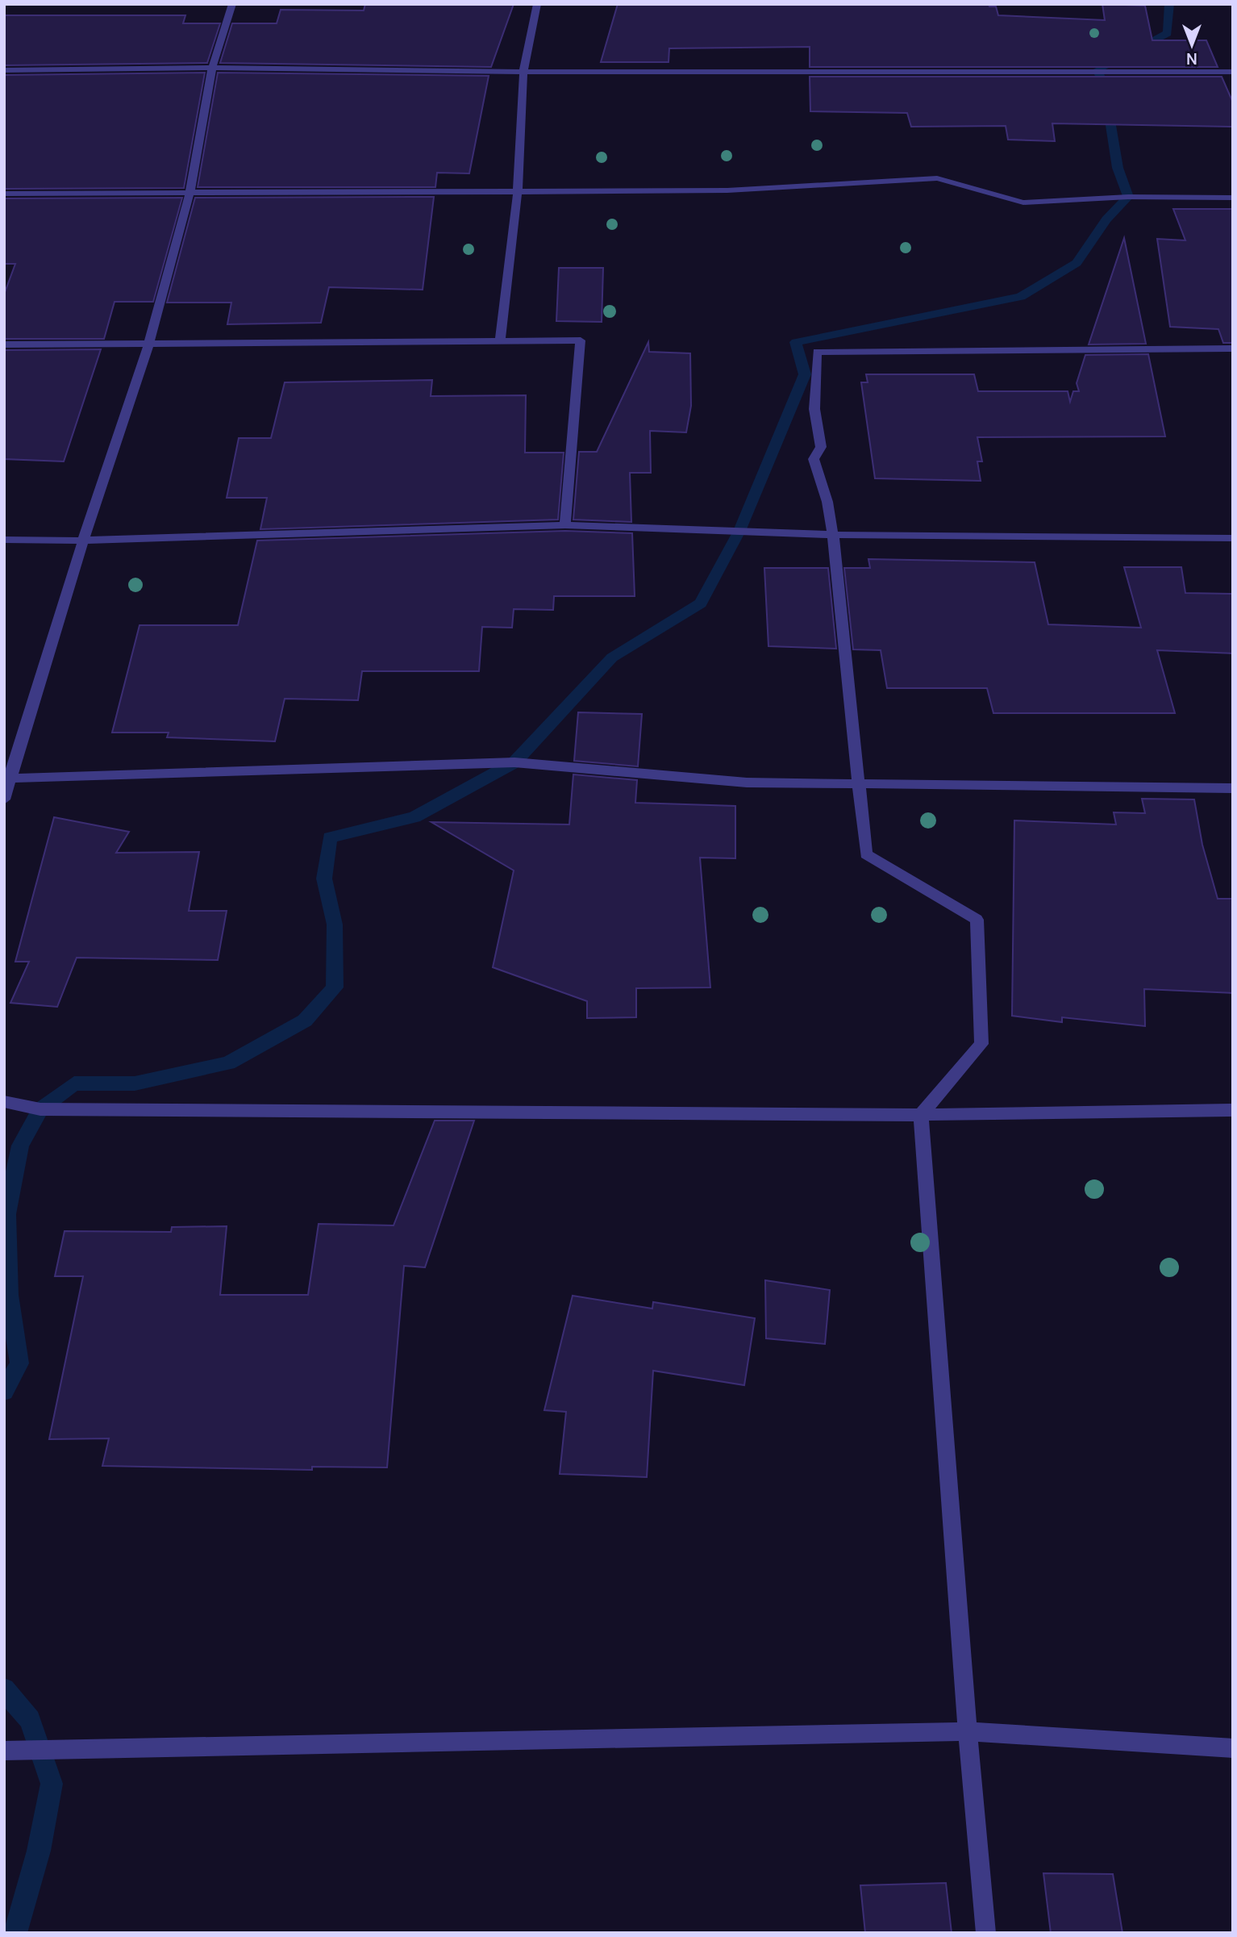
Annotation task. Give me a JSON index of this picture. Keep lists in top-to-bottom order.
{
  "north": "bottom"
}
